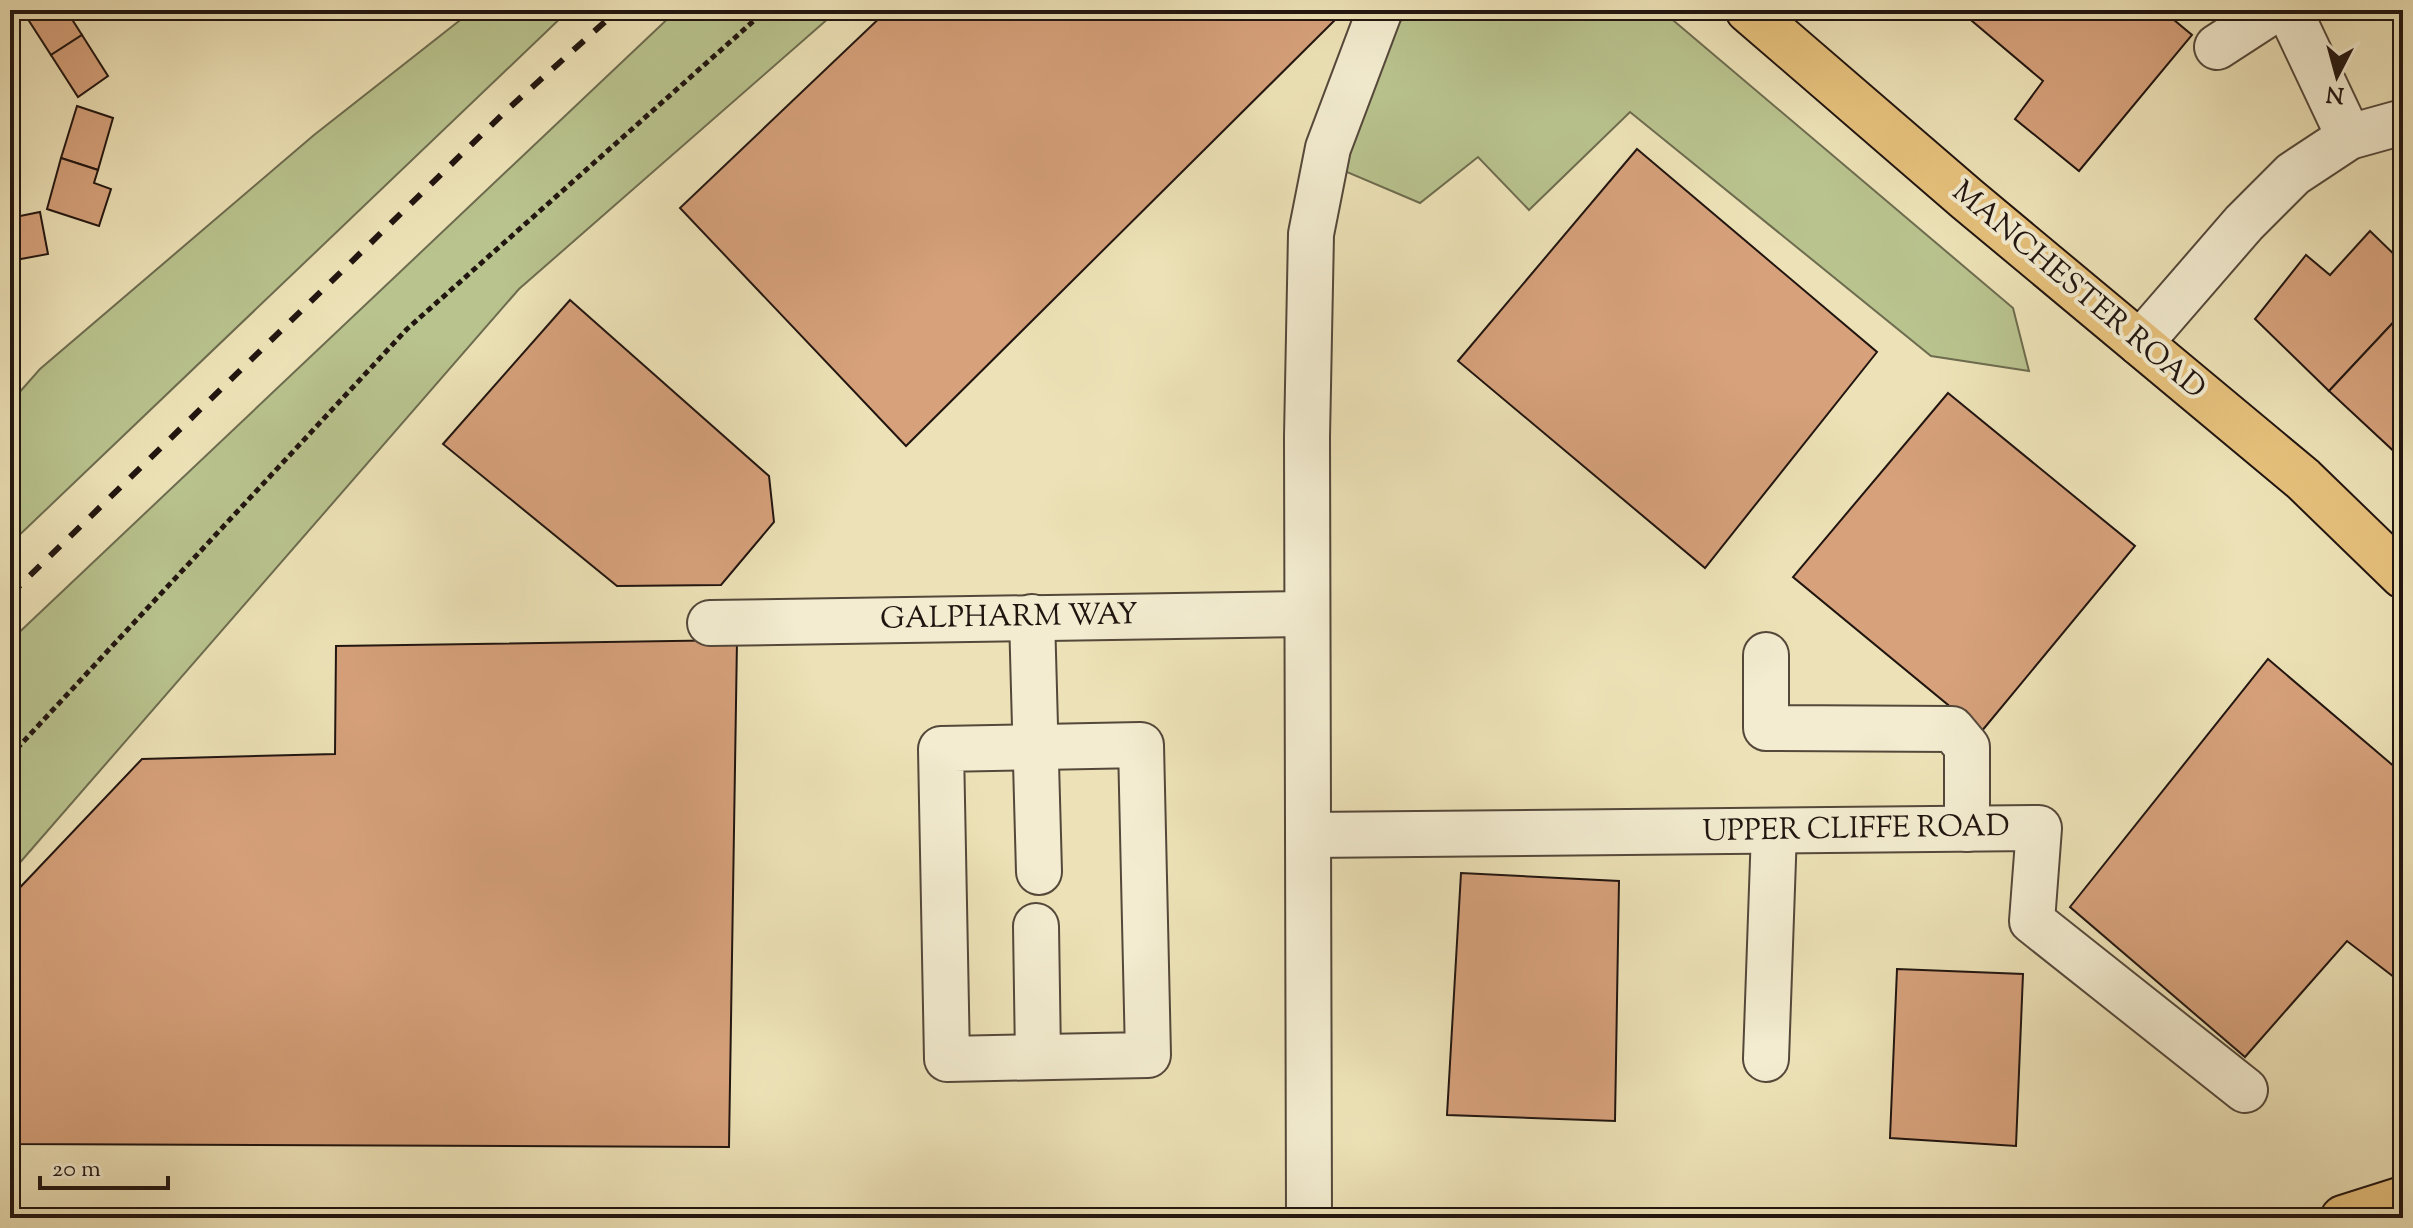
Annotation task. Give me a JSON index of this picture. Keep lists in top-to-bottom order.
{
  "streets": {
    "main road": ["MANCHESTER ROAD"],
    "street": ["GALPHARM WAY", "UPPER CLIFFE ROAD"]
  },
  "scale_bar": "20 m",
  "north": "bottom"
}
